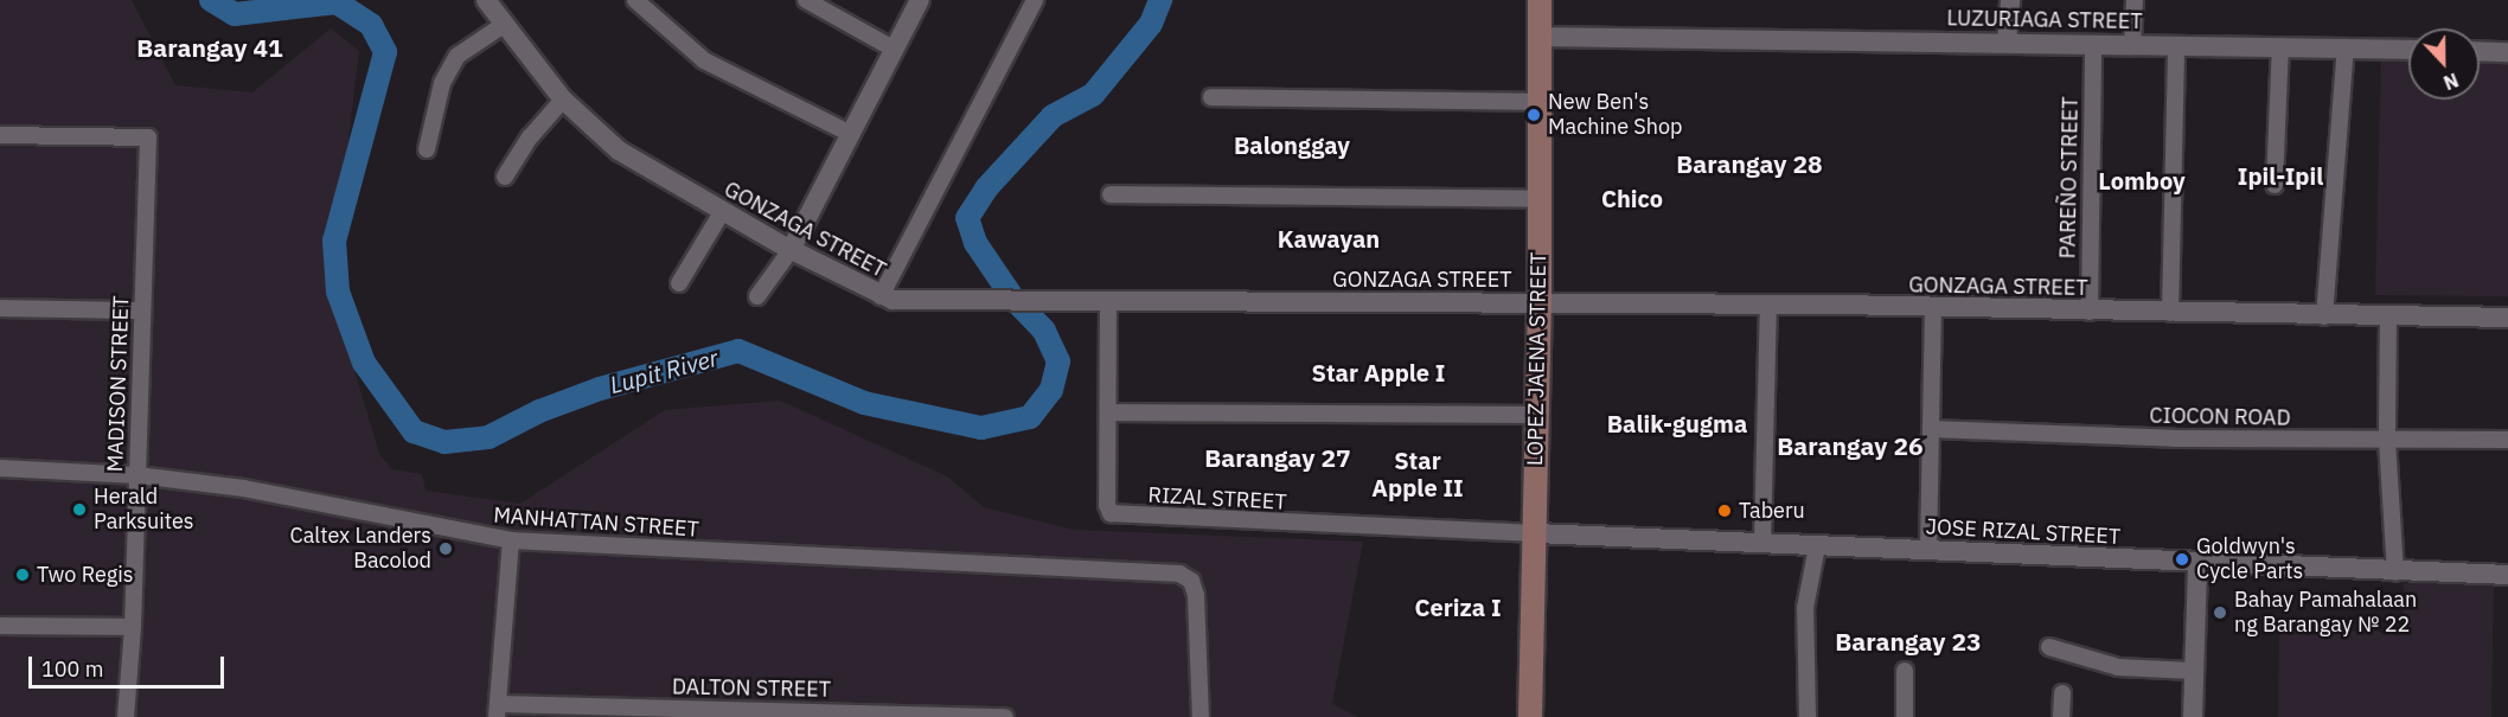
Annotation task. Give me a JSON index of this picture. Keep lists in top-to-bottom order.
{
  "streets": {
    "main road": ["LOPEZ JAENA STREET"],
    "street": [
      "LUZURIAGA STREET",
      "PAREÑO STREET",
      "GONZAGA STREET",
      "MADISON STREET",
      "CIOCON ROAD",
      "RIZAL STREET",
      "MANHATTAN STREET",
      "JOSE RIZAL STREET",
      "DALTON STREET"
    ]
  },
  "crossings": [
    ["LUZURIAGA STREET", "PAREÑO STREET"],
    ["LUZURIAGA STREET", "LOPEZ JAENA STREET"],
    ["PAREÑO STREET", "GONZAGA STREET"],
    ["GONZAGA STREET", "LOPEZ JAENA STREET"],
    ["GONZAGA STREET", "RIZAL STREET"],
    ["LOPEZ JAENA STREET", "RIZAL STREET"],
    ["LOPEZ JAENA STREET", "JOSE RIZAL STREET"],
    ["MADISON STREET", "MANHATTAN STREET"],
    ["RIZAL STREET", "JOSE RIZAL STREET"]
  ],
  "districts": [
    "Barangay 41",
    "Balonggay",
    "Barangay 28",
    "Ipil-Ipil",
    "Lomboy",
    "Chico",
    "Kawayan",
    "Star Apple I",
    "Balik-gugma",
    "Barangay 26",
    "Barangay 27",
    "Star Apple II",
    "Ceriza I",
    "Barangay 23"
  ],
  "water": ["Lupit River"],
  "places": [
    "New Ben's Machine Shop",
    "Herald Parksuites",
    "Taberu",
    "Caltex Landers Bacolod",
    "Goldwyn's Cycle Parts",
    "Two Regis",
    "Bahay Pamahalaan ng Barangay № 22"
  ],
  "scale_bar": "100 m",
  "north": "bottom"
}
